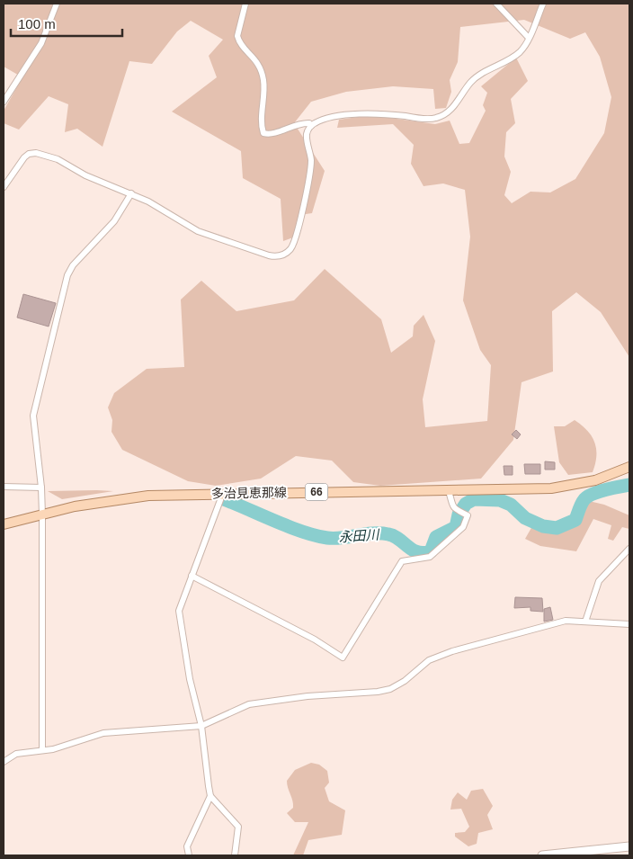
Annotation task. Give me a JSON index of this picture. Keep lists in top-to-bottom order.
{
  "streets": {
    "main road": ["66", "多治見恵那線"]
  },
  "water": ["永田川"],
  "scale_bar": "100 m"
}
